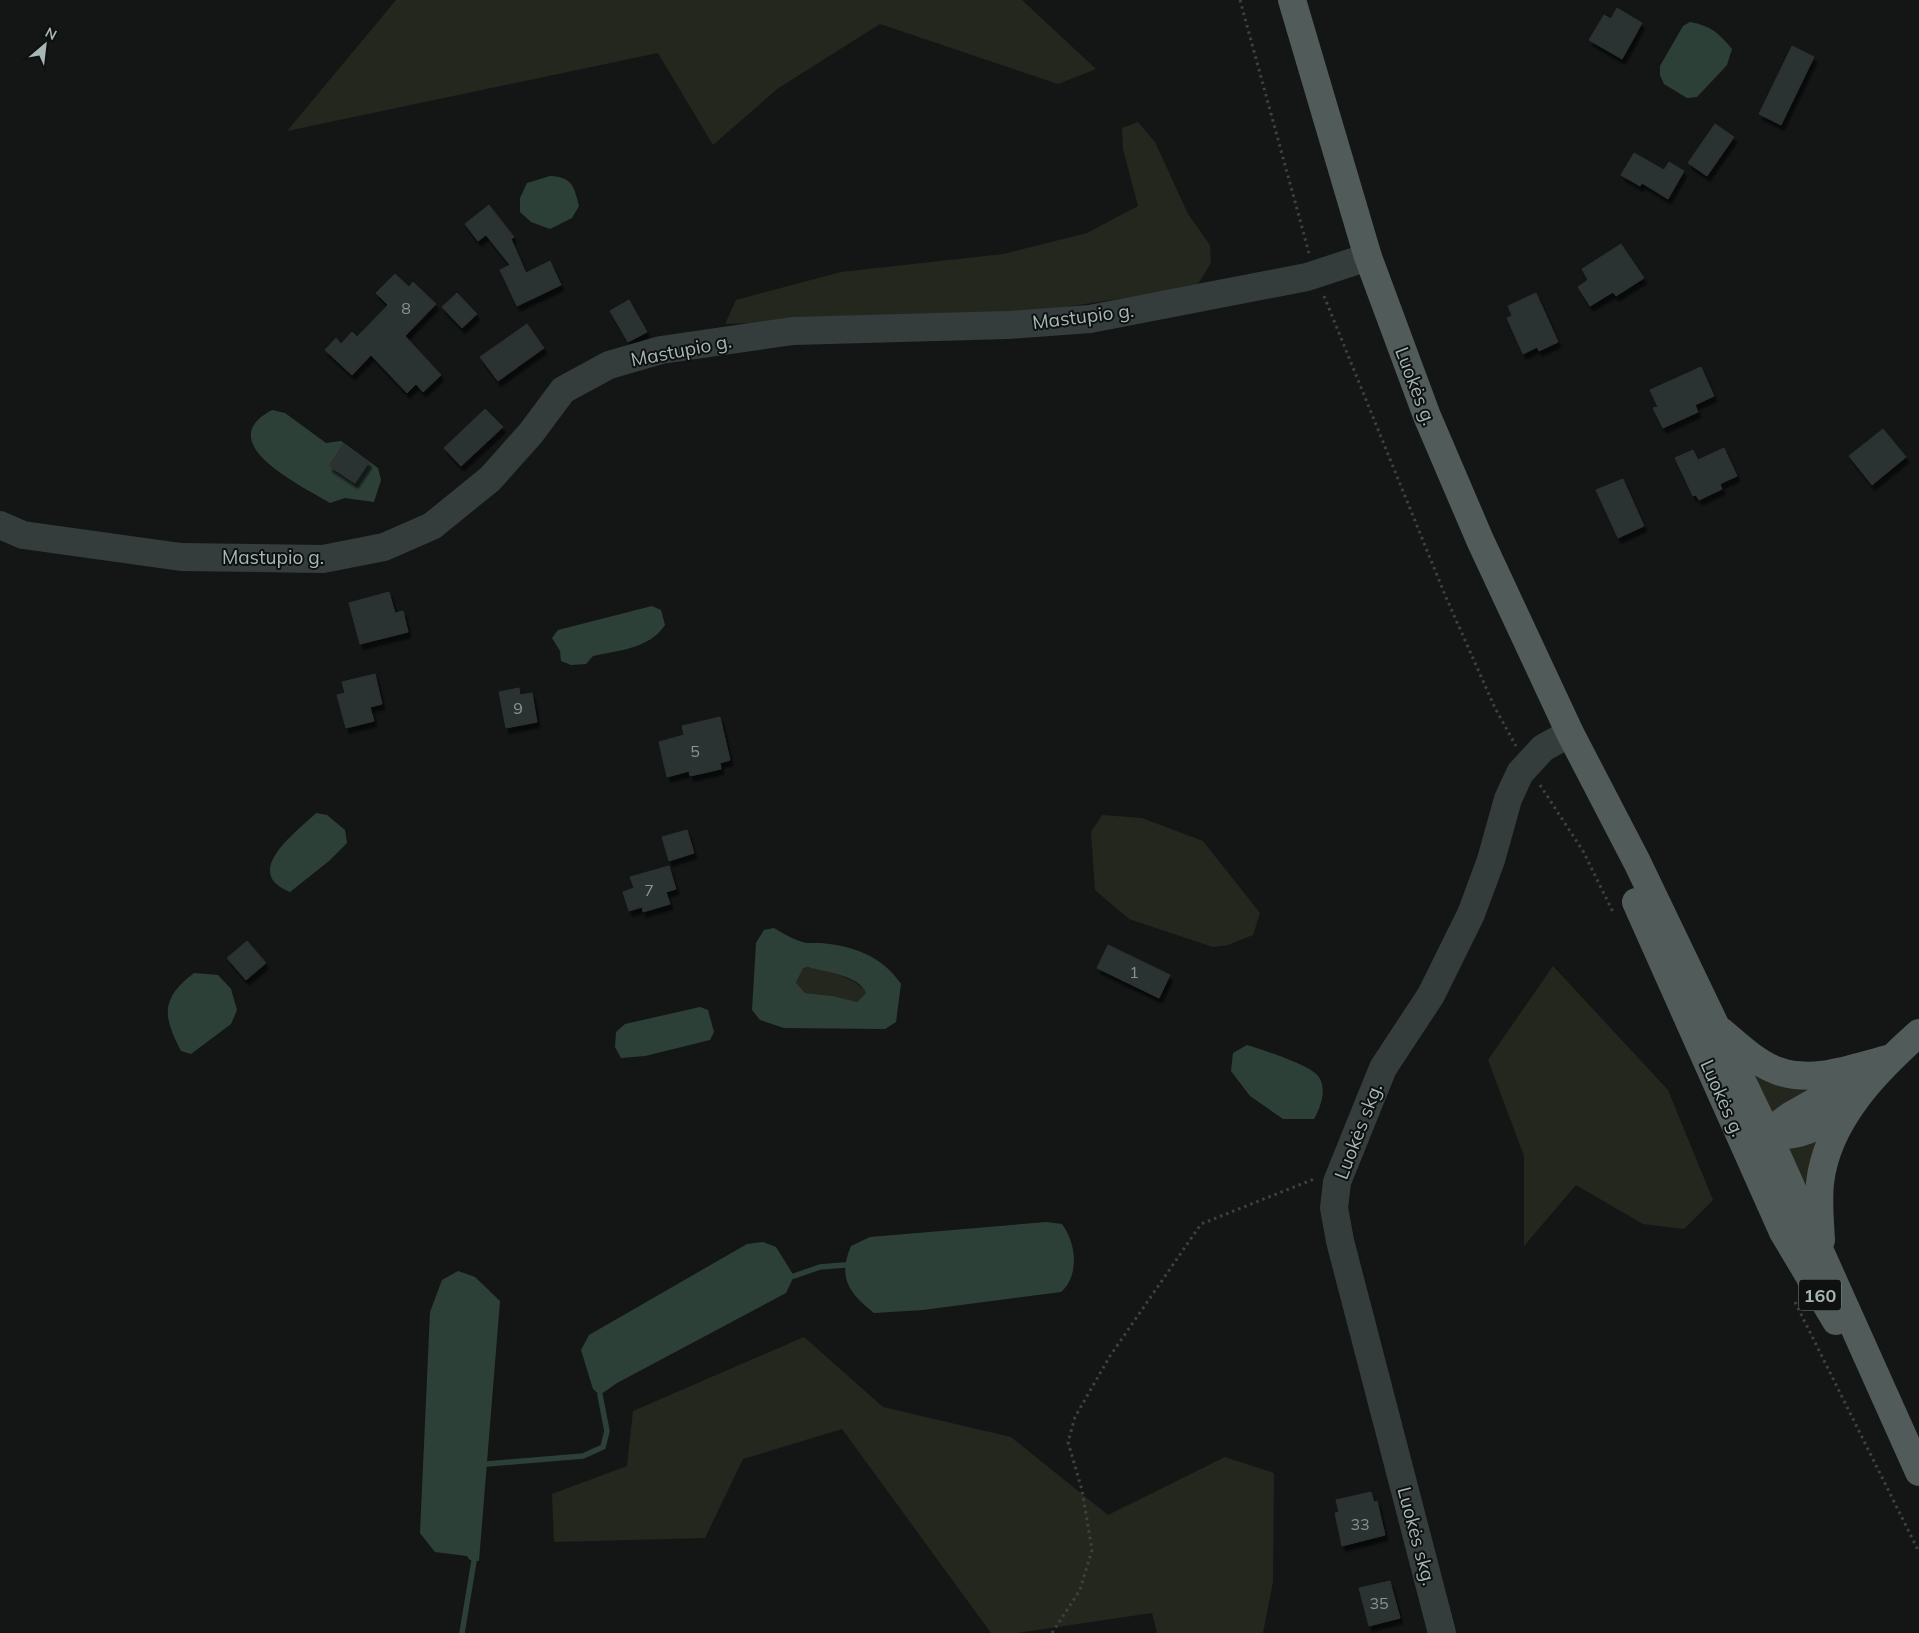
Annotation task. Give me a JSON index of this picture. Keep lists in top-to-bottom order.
{
  "streets": {
    "main road": ["Luokės g.", "160"],
    "street": ["Mastupio g.", "Luokės skg."]
  },
  "crossings": [
    ["Mastupio g.", "Luokės g."],
    ["Luokės g.", "Luokės skg."],
    ["Luokės g.", "160"]
  ],
  "house_numbers": [
    "8",
    "9",
    "5",
    "7",
    "1",
    "33",
    "35"
  ],
  "north": "top right"
}
